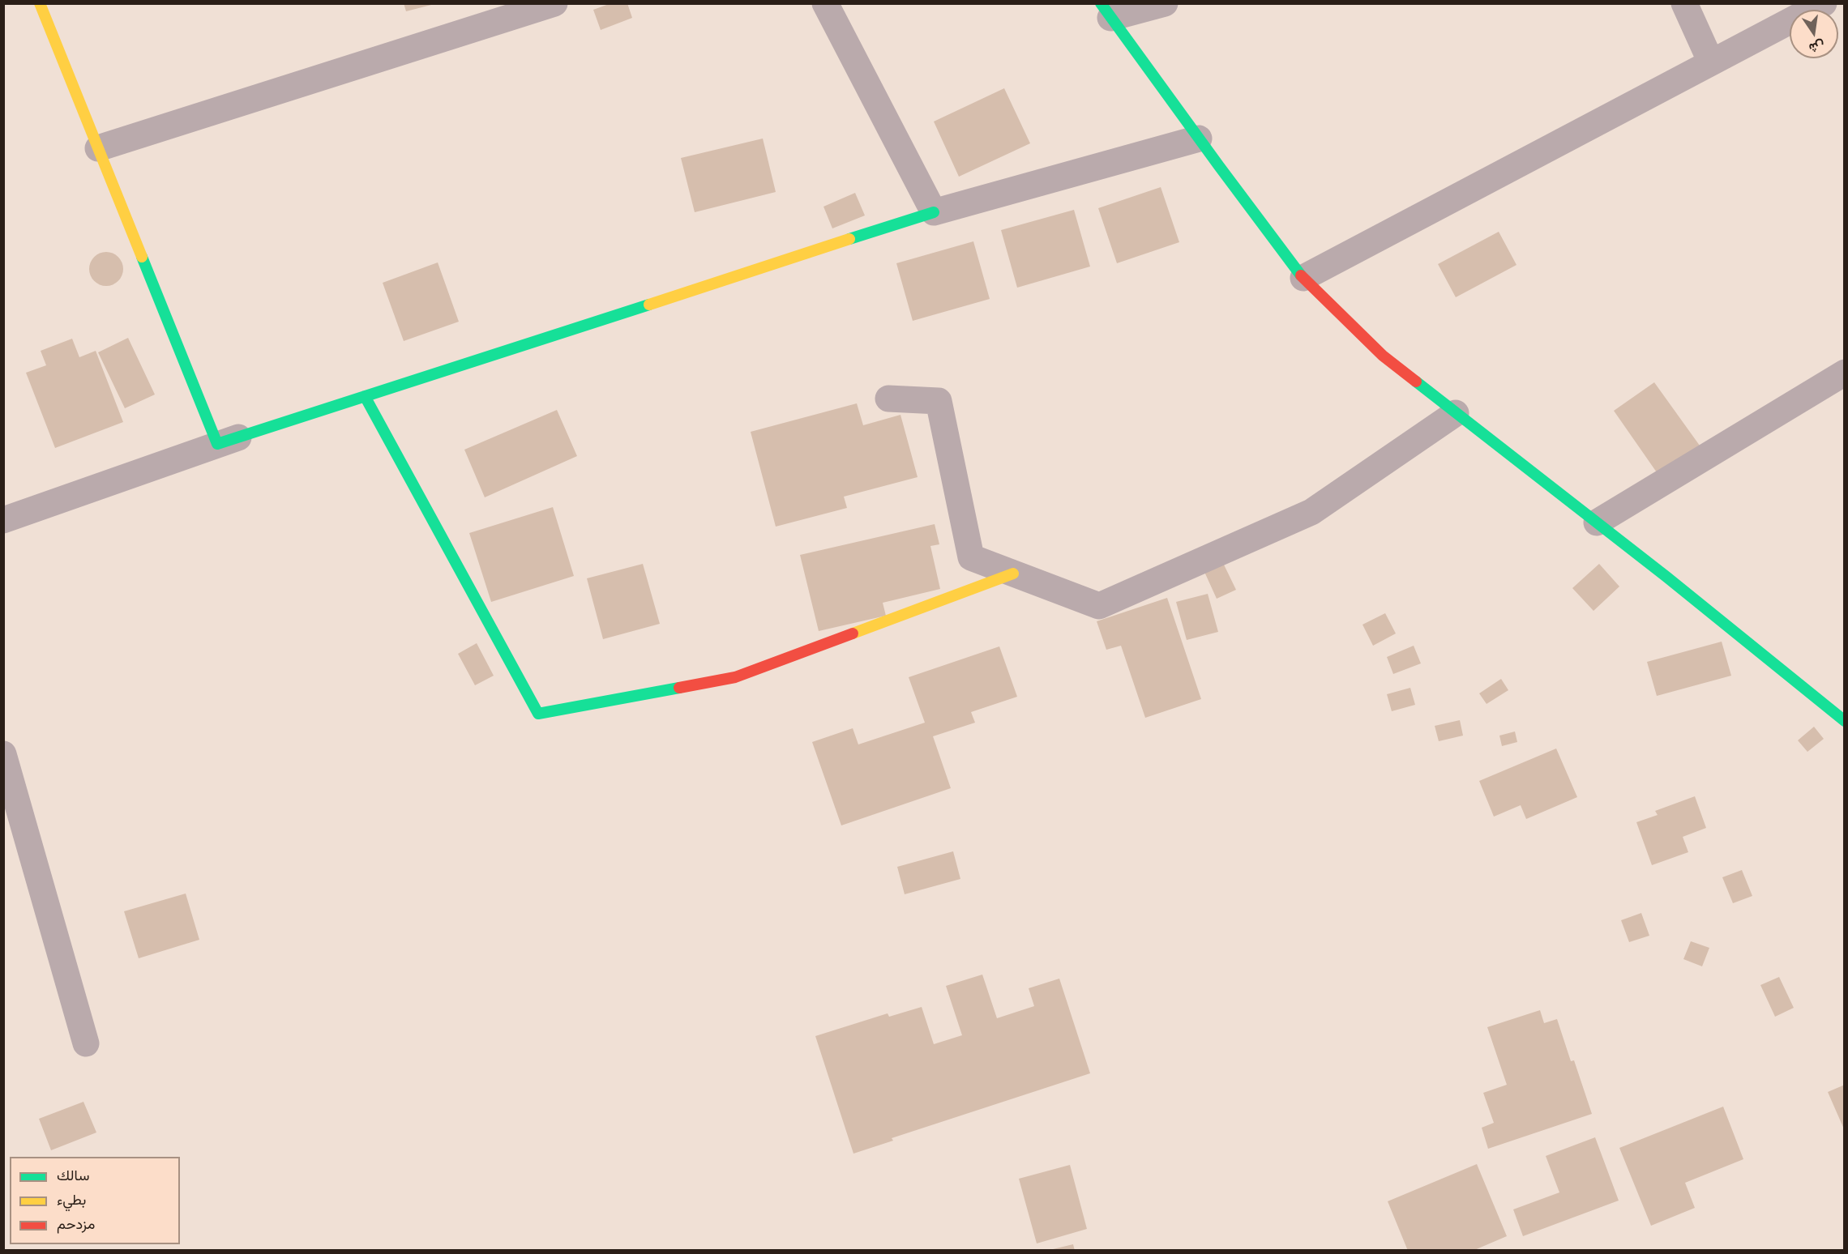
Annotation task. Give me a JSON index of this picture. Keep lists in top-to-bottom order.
{
  "legend": ["سالك", "بطيء", "مزدحم"],
  "north": "bottom"
}
